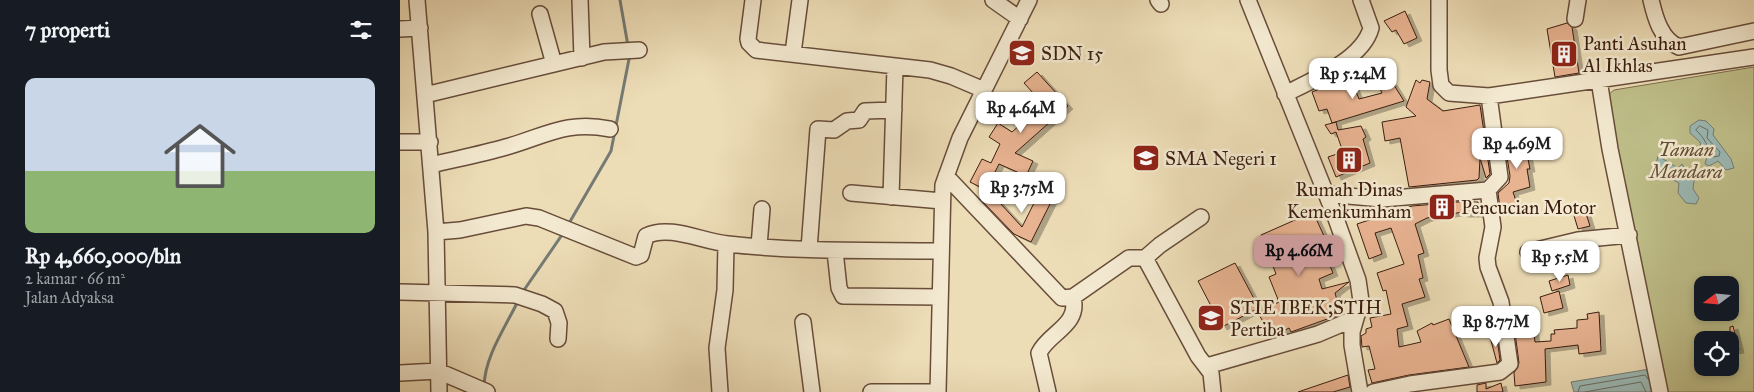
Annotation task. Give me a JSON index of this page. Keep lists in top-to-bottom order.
{
  "parks": ["Taman Mandara"],
  "places": {
    "school or university": ["SDN 15", "SMA Negeri 1", "STIE IBEK;STIH Pertiba"],
    "building": ["Panti Asuhan Al Ikhlas", "Rumah Dinas Kemenkumham", "Pencucian Motor"]
  },
  "north": "left",
  "page": {
    "heading": "7 properti",
    "price": [
      "Rp 5.24M",
      "Rp 4.64M",
      "Rp 4.69M",
      "Rp 3.75M",
      "Rp 4.66M",
      "Rp 5.5M",
      "Rp 8.77M"
    ],
    "list": [
      {
        "name": "Rp 4,660,000/bln",
        "note": "2 kamar · 66 m² · Jalan Adyaksa"
      }
    ]
  }
}
